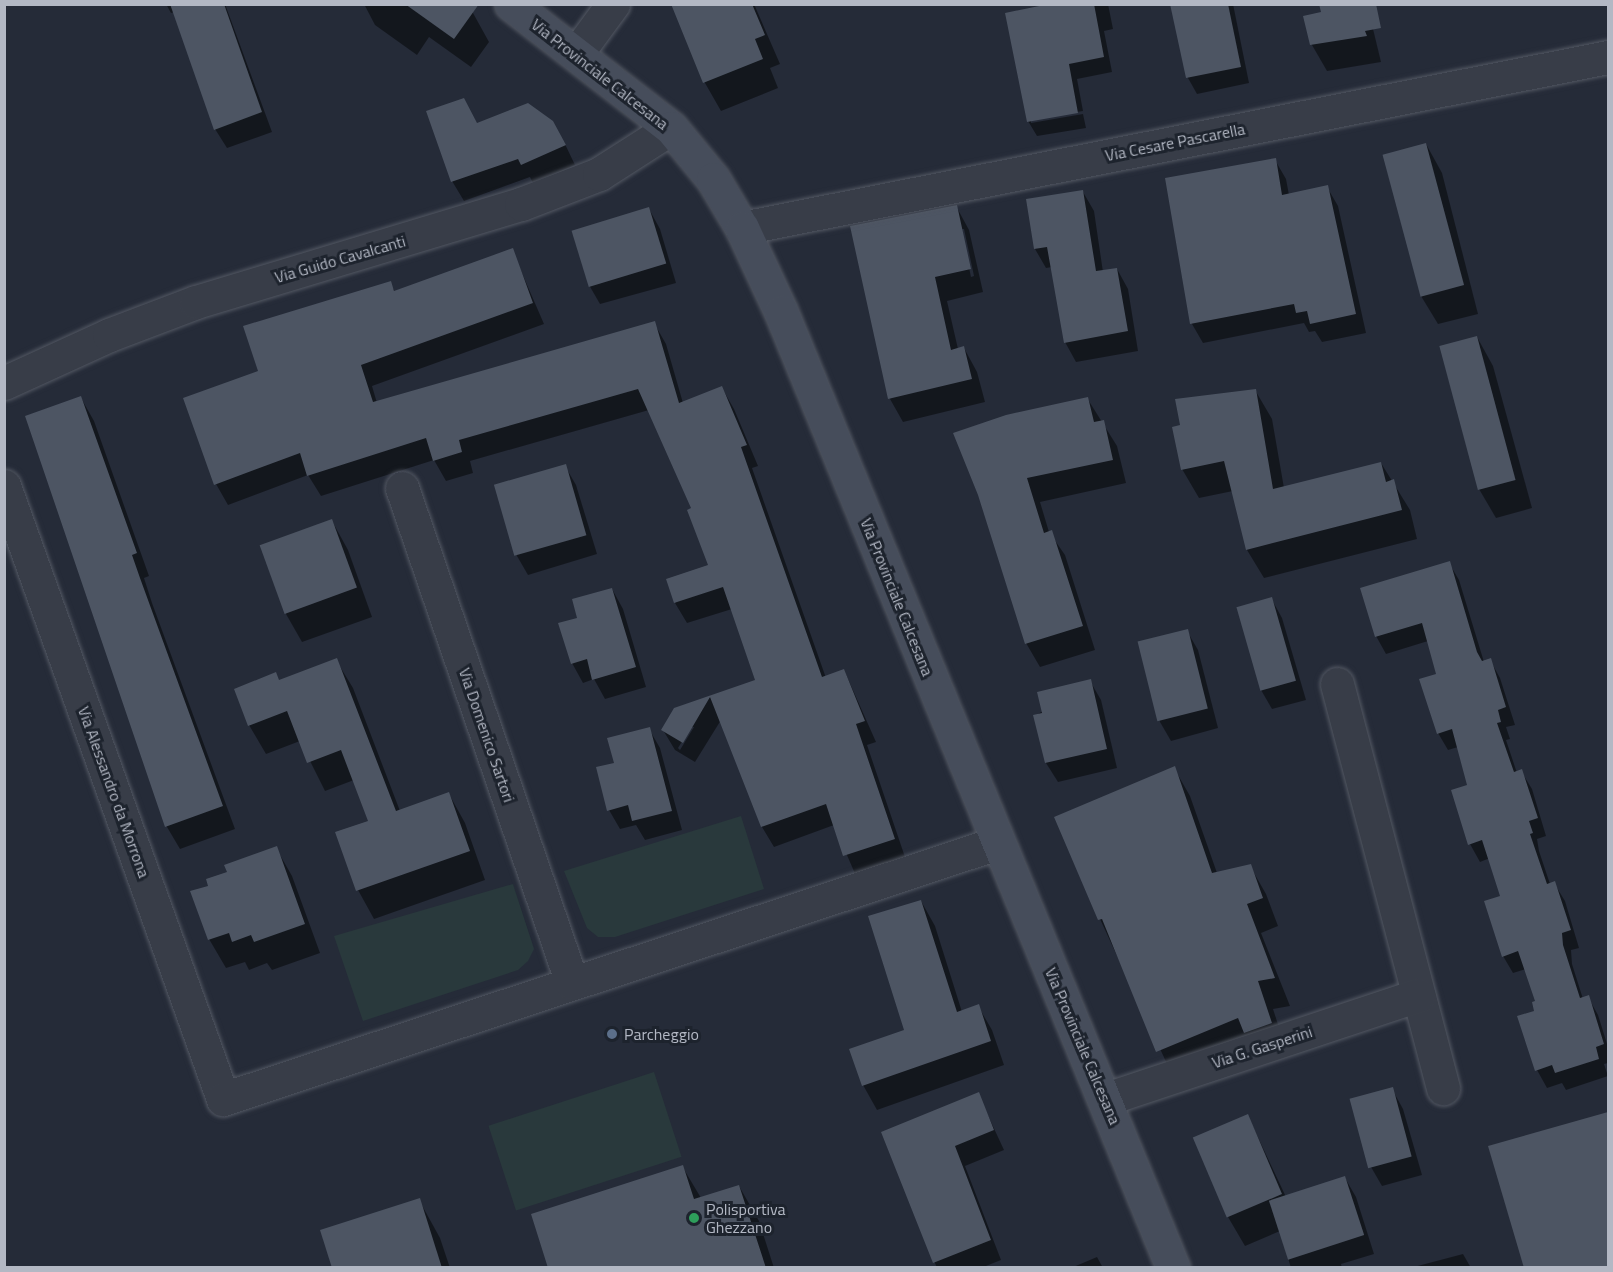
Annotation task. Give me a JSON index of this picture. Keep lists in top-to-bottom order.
{
  "streets": {
    "main road": ["Via Provinciale Calcesana"],
    "street": [
      "Via Cesare Pascarella",
      "Via Guido Cavalcanti",
      "Via Domenico Sartori",
      "Via Alessandro da Morrona",
      "Via G. Gasperini"
    ]
  },
  "crossings": [
    ["Via Provinciale Calcesana", "Via Cesare Pascarella"],
    ["Via Provinciale Calcesana", "Via Guido Cavalcanti"],
    ["Via Provinciale Calcesana", "Via G. Gasperini"],
    ["Via Domenico Sartori", "Via Alessandro da Morrona"]
  ],
  "places": ["Parcheggio", "Polisportiva Ghezzano"]
}
